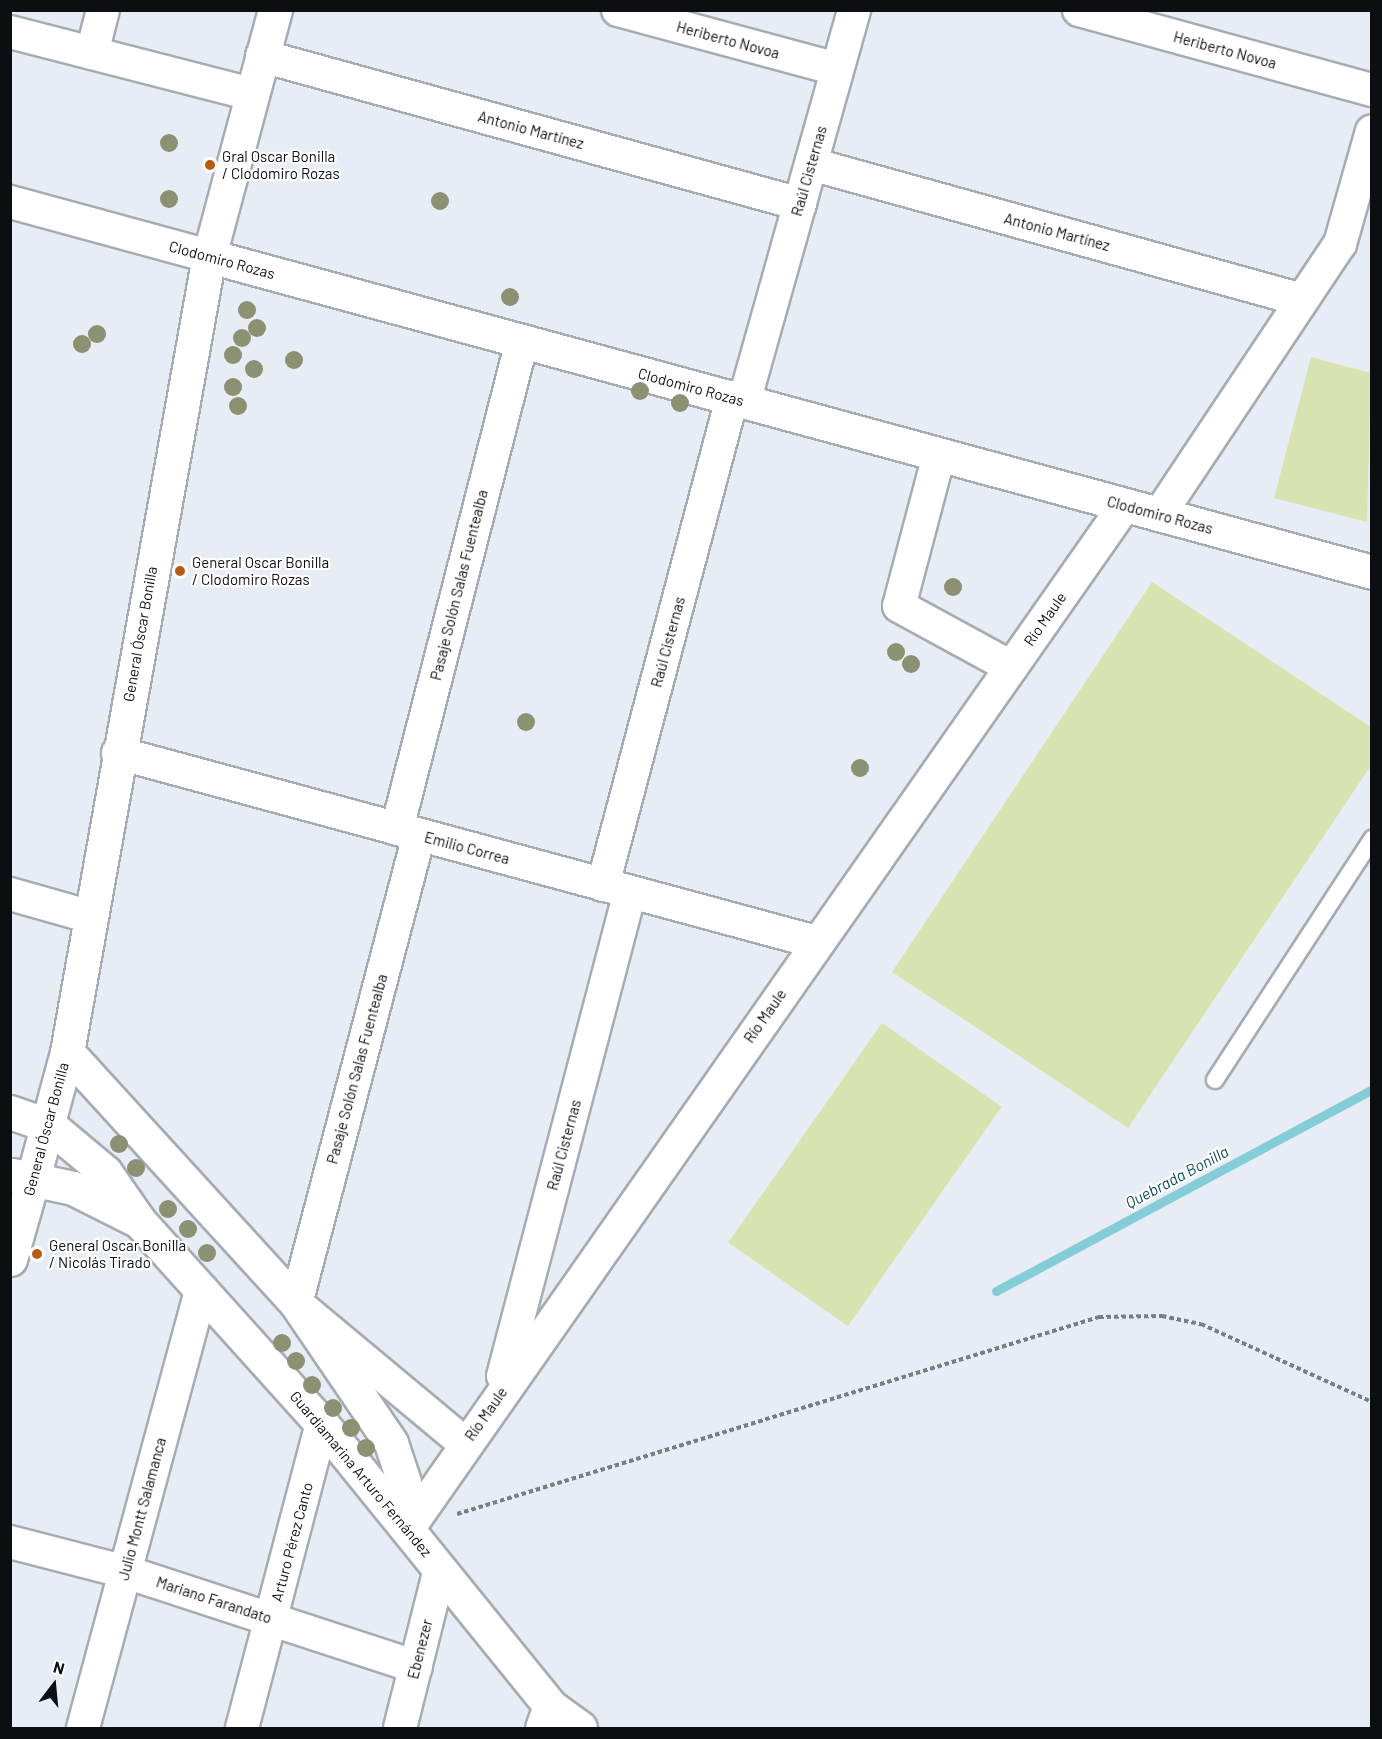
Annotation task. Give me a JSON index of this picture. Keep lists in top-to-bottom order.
{
  "streets": {
    "main road": ["Clodomiro Rozas", "General Óscar Bonilla", "Guardiamarina Arturo Fernández"],
    "street": [
      "Heriberto Novoa",
      "Antonio Martínez",
      "Raúl Cisternas",
      "Pasaje Solón Salas Fuentealba",
      "Río Maule",
      "Emilio Correa",
      "Julio Montt Salamanca",
      "Arturo Pérez Canto",
      "Mariano Farandato",
      "Ebenezer"
    ]
  },
  "crossings": [
    ["Heriberto Novoa", "Raúl Cisternas"],
    ["Antonio Martínez", "Raúl Cisternas"],
    ["Antonio Martínez", "General Óscar Bonilla"],
    ["Raúl Cisternas", "Clodomiro Rozas"],
    ["Raúl Cisternas", "Río Maule"],
    ["Raúl Cisternas", "Emilio Correa"],
    ["Clodomiro Rozas", "Pasaje Solón Salas Fuentealba"],
    ["Clodomiro Rozas", "Río Maule"],
    ["Clodomiro Rozas", "General Óscar Bonilla"],
    ["Pasaje Solón Salas Fuentealba", "Emilio Correa"],
    ["Río Maule", "Emilio Correa"],
    ["Río Maule", "Guardiamarina Arturo Fernández"],
    ["General Óscar Bonilla", "Emilio Correa"],
    ["Guardiamarina Arturo Fernández", "Julio Montt Salamanca"],
    ["Guardiamarina Arturo Fernández", "Arturo Pérez Canto"],
    ["Guardiamarina Arturo Fernández", "Ebenezer"],
    ["Julio Montt Salamanca", "Mariano Farandato"],
    ["Arturo Pérez Canto", "Mariano Farandato"],
    ["Mariano Farandato", "Ebenezer"]
  ],
  "water": ["Quebrada Bonilla"],
  "places": ["Gral Oscar Bonilla / Clodomiro Rozas", "General Oscar Bonilla / Clodomiro Rozas", "General Oscar Bonilla / Nicolás Tirado"],
  "north": "top"
}
